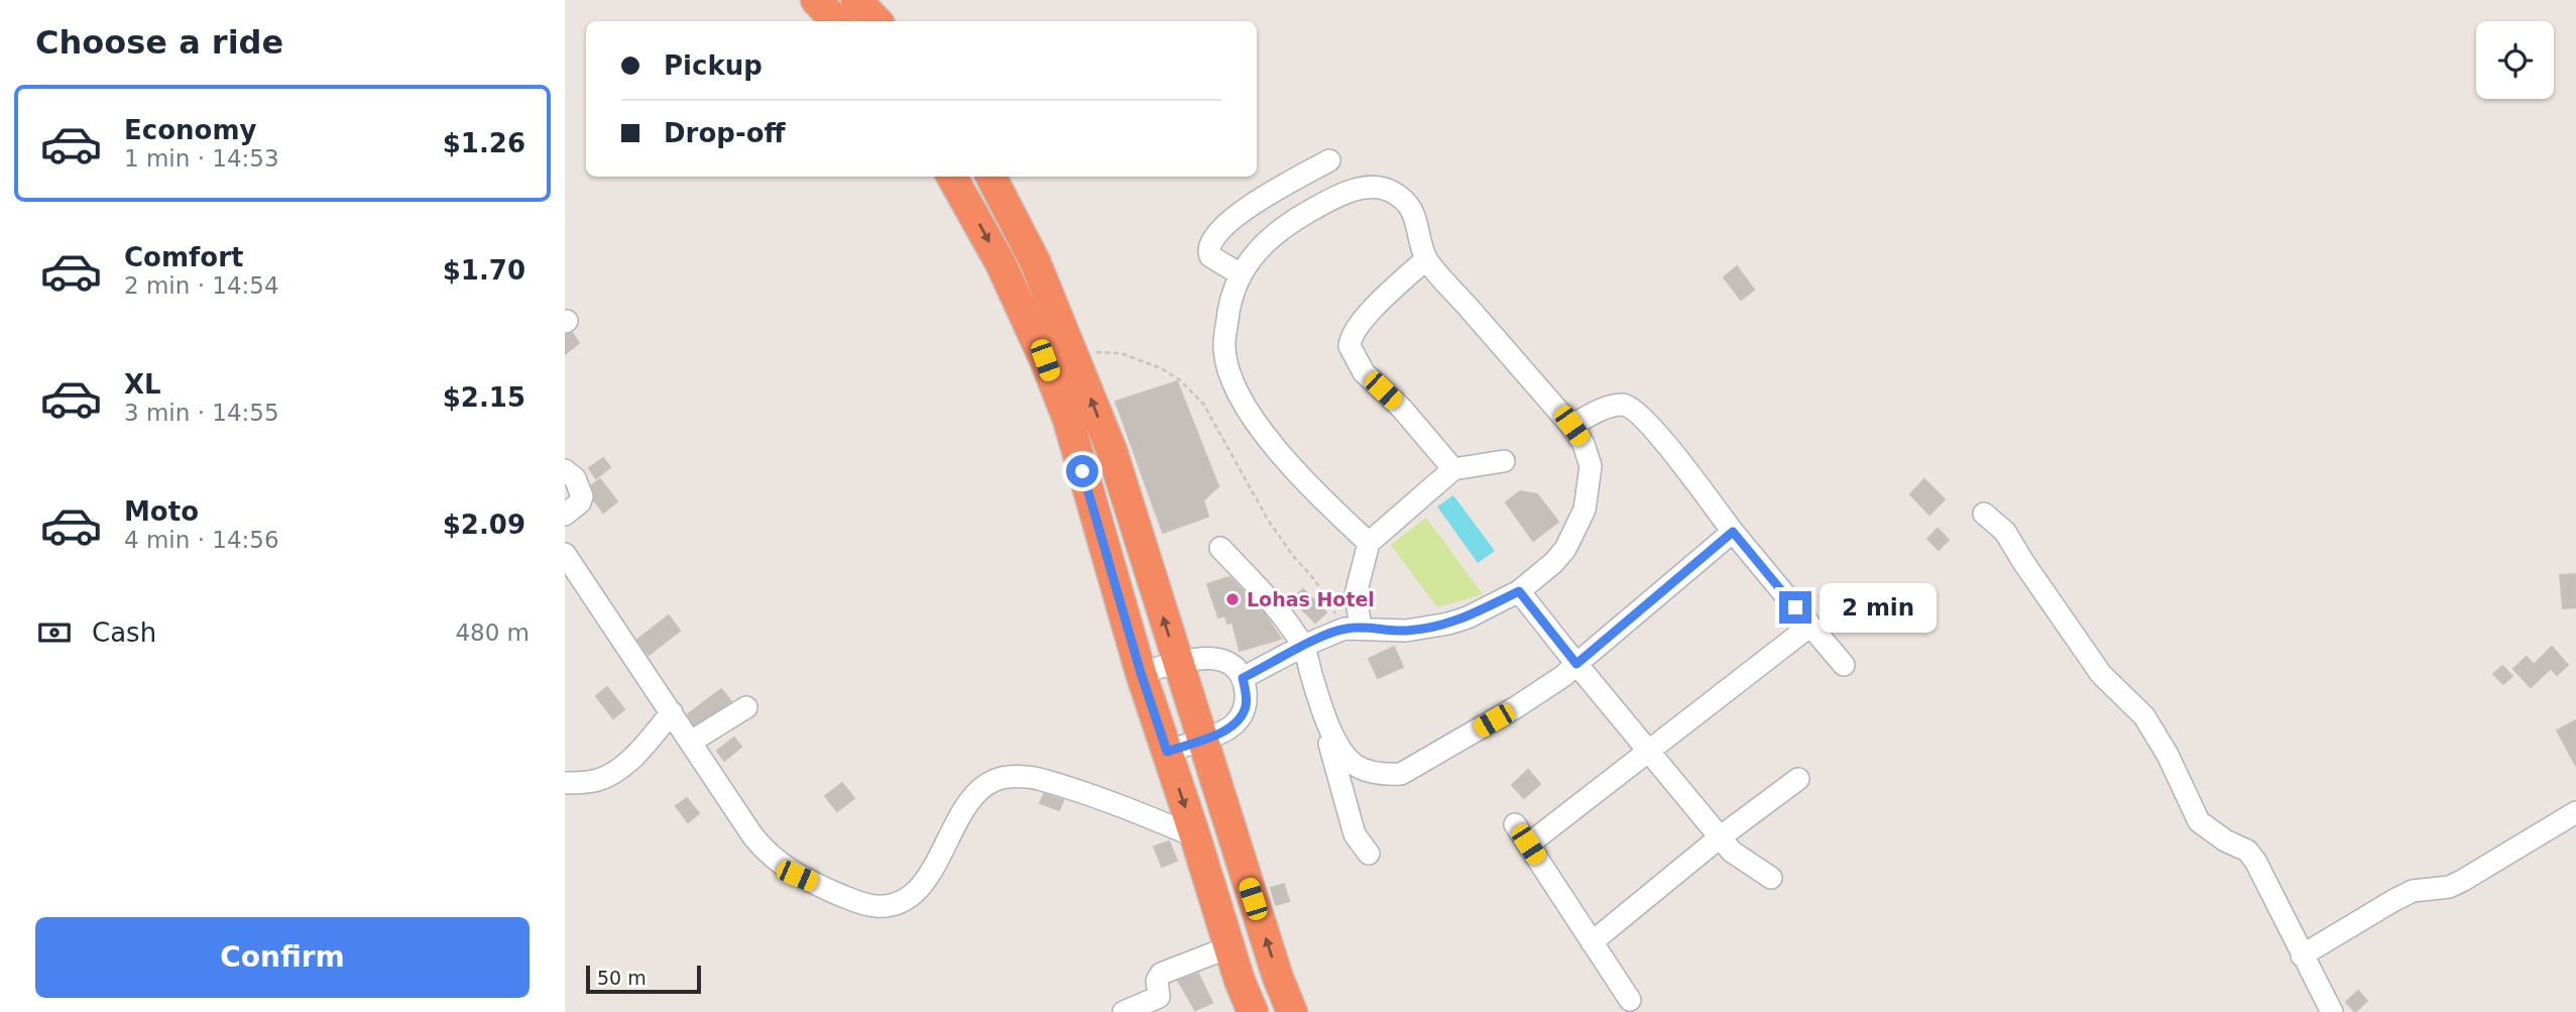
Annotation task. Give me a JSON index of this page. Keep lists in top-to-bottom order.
{
  "places": ["Lohas Hotel"],
  "scale_bar": "50 m",
  "page": {
    "heading": "Choose a ride",
    "banner": ["Pickup", "Drop-off"],
    "list": [
      {
        "name": "Economy",
        "note": "1 min · 14:53",
        "value": "$1.26"
      },
      {
        "name": "Comfort",
        "note": "2 min · 14:54",
        "value": "$1.70"
      },
      {
        "name": "XL",
        "note": "3 min · 14:55",
        "value": "$2.15"
      },
      {
        "name": "Moto",
        "note": "4 min · 14:56",
        "value": "$2.09"
      }
    ],
    "bubble": "2 min",
    "pay": ["Cash", "480 m"],
    "buttons": "Confirm",
    "scale": "50 m"
  }
}
